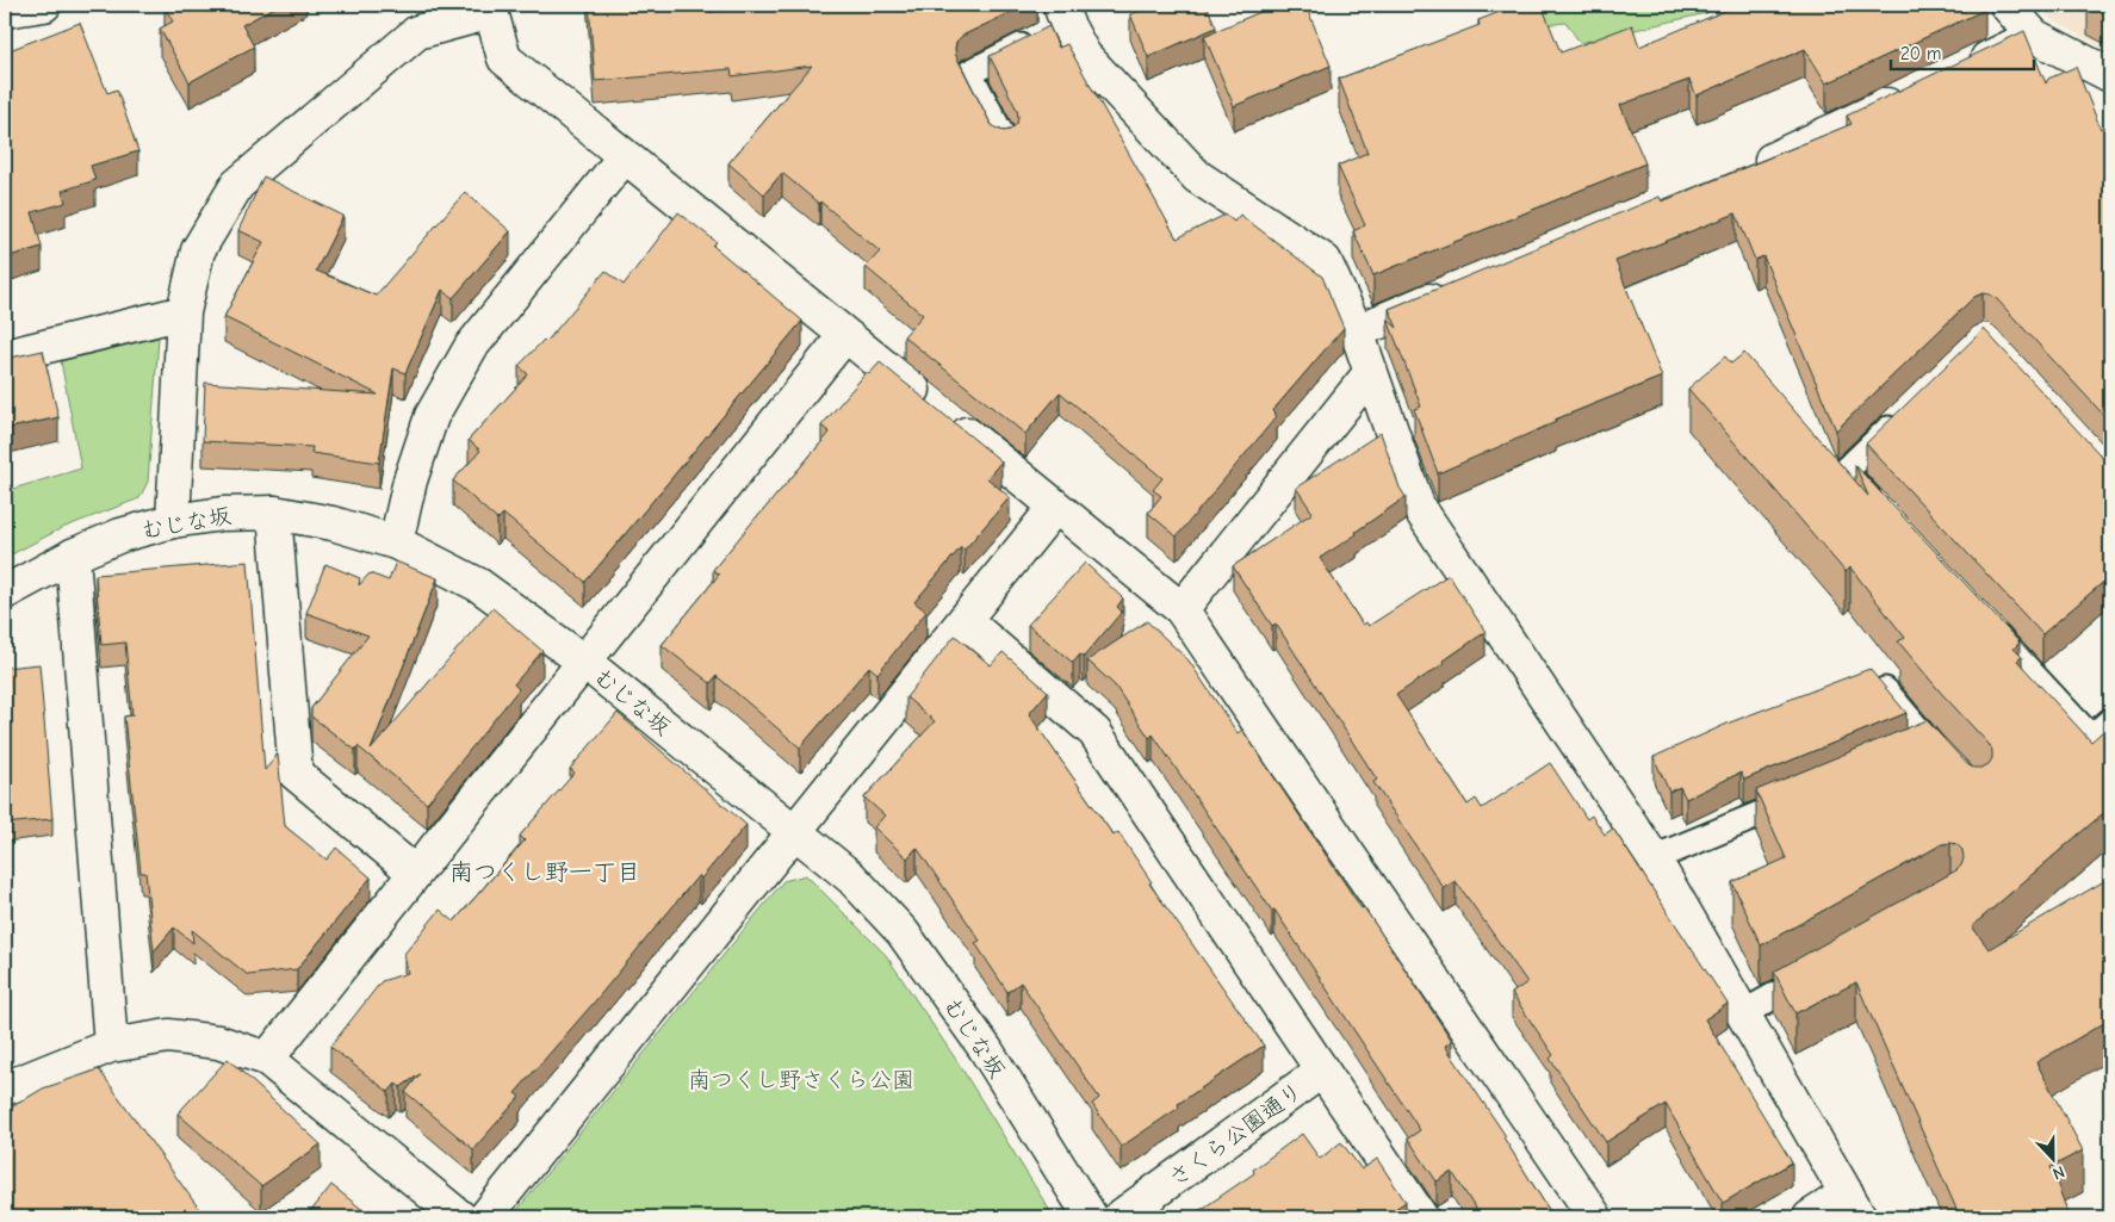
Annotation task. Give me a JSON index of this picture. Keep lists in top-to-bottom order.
{
  "streets": {
    "street": ["むじな坂", "さくら公園通り"]
  },
  "districts": ["南つくし野一丁目"],
  "parks": ["南つくし野さくら公園"],
  "scale_bar": "20 m",
  "north": "bottom"
}
